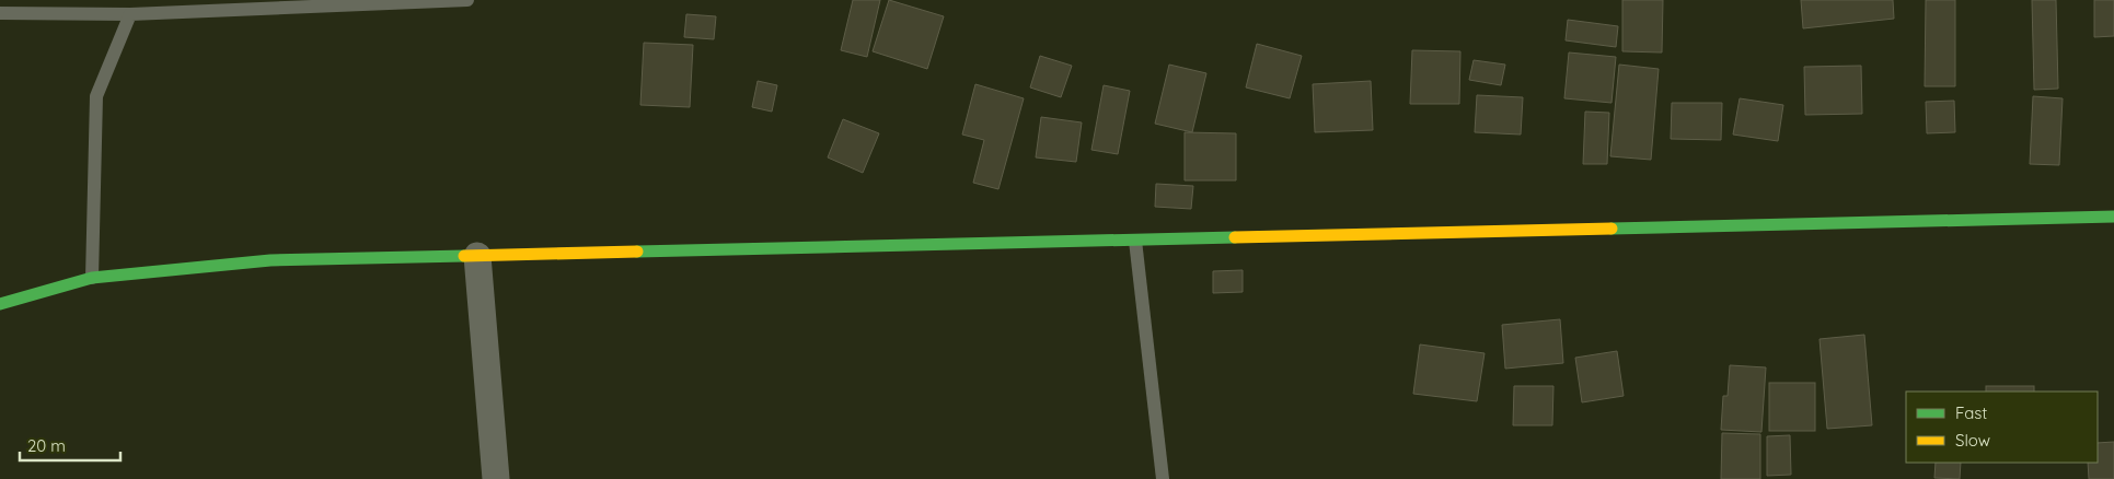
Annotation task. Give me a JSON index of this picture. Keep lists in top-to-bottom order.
{
  "legend": ["Fast", "Slow"],
  "scale_bar": "20 m"
}
